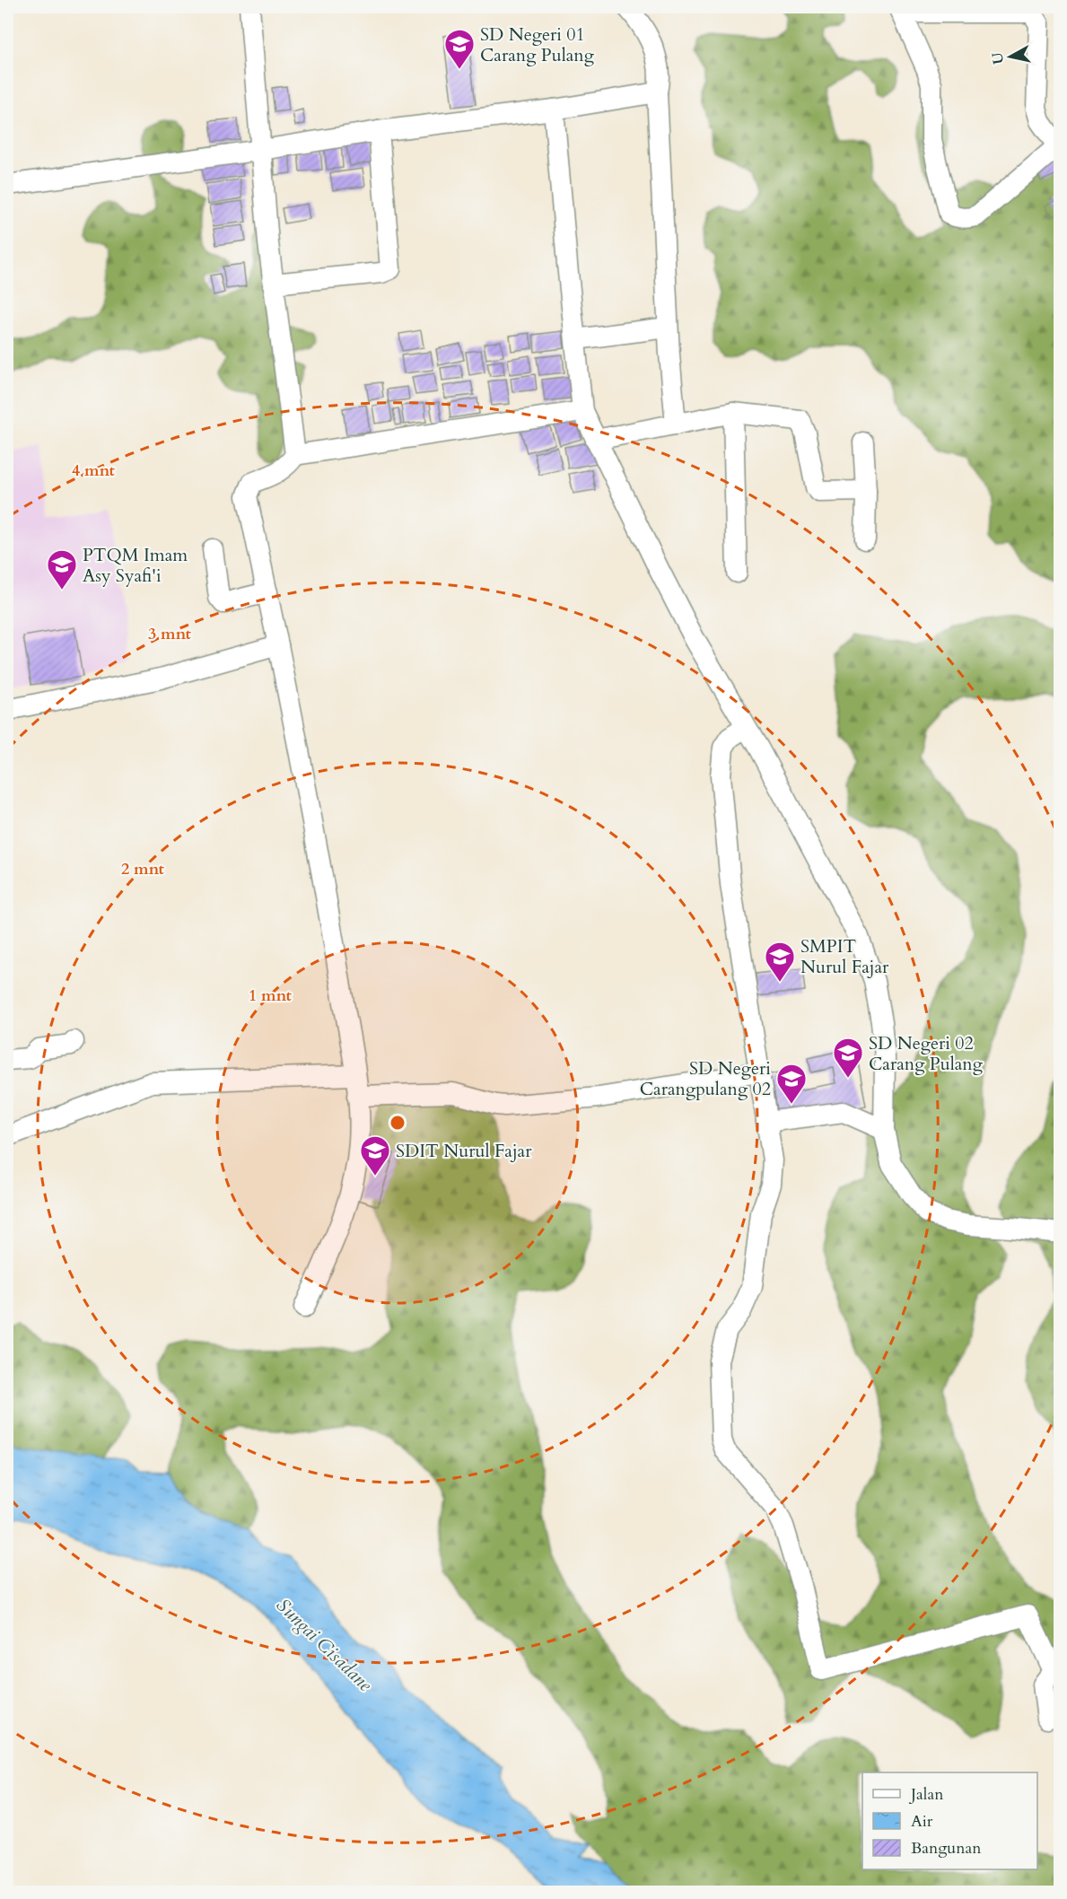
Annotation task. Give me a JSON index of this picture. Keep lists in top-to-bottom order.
{
  "water": ["Sungai Cisadane"],
  "places": {
    "school or university": [
      "SD Negeri 01 Carang Pulang",
      "PTQM Imam Asy Syafi'i",
      "SMPIT Nurul Fajar",
      "SD Negeri 02 Carang Pulang",
      "SD Negeri Carangpulang 02",
      "SDIT Nurul Fajar"
    ]
  },
  "legend": ["Jalan", "Air", "Bangunan"],
  "north": "left",
  "rings": [
    "4 mnt",
    "3 mnt",
    "2 mnt",
    "1 mnt"
  ]
}
